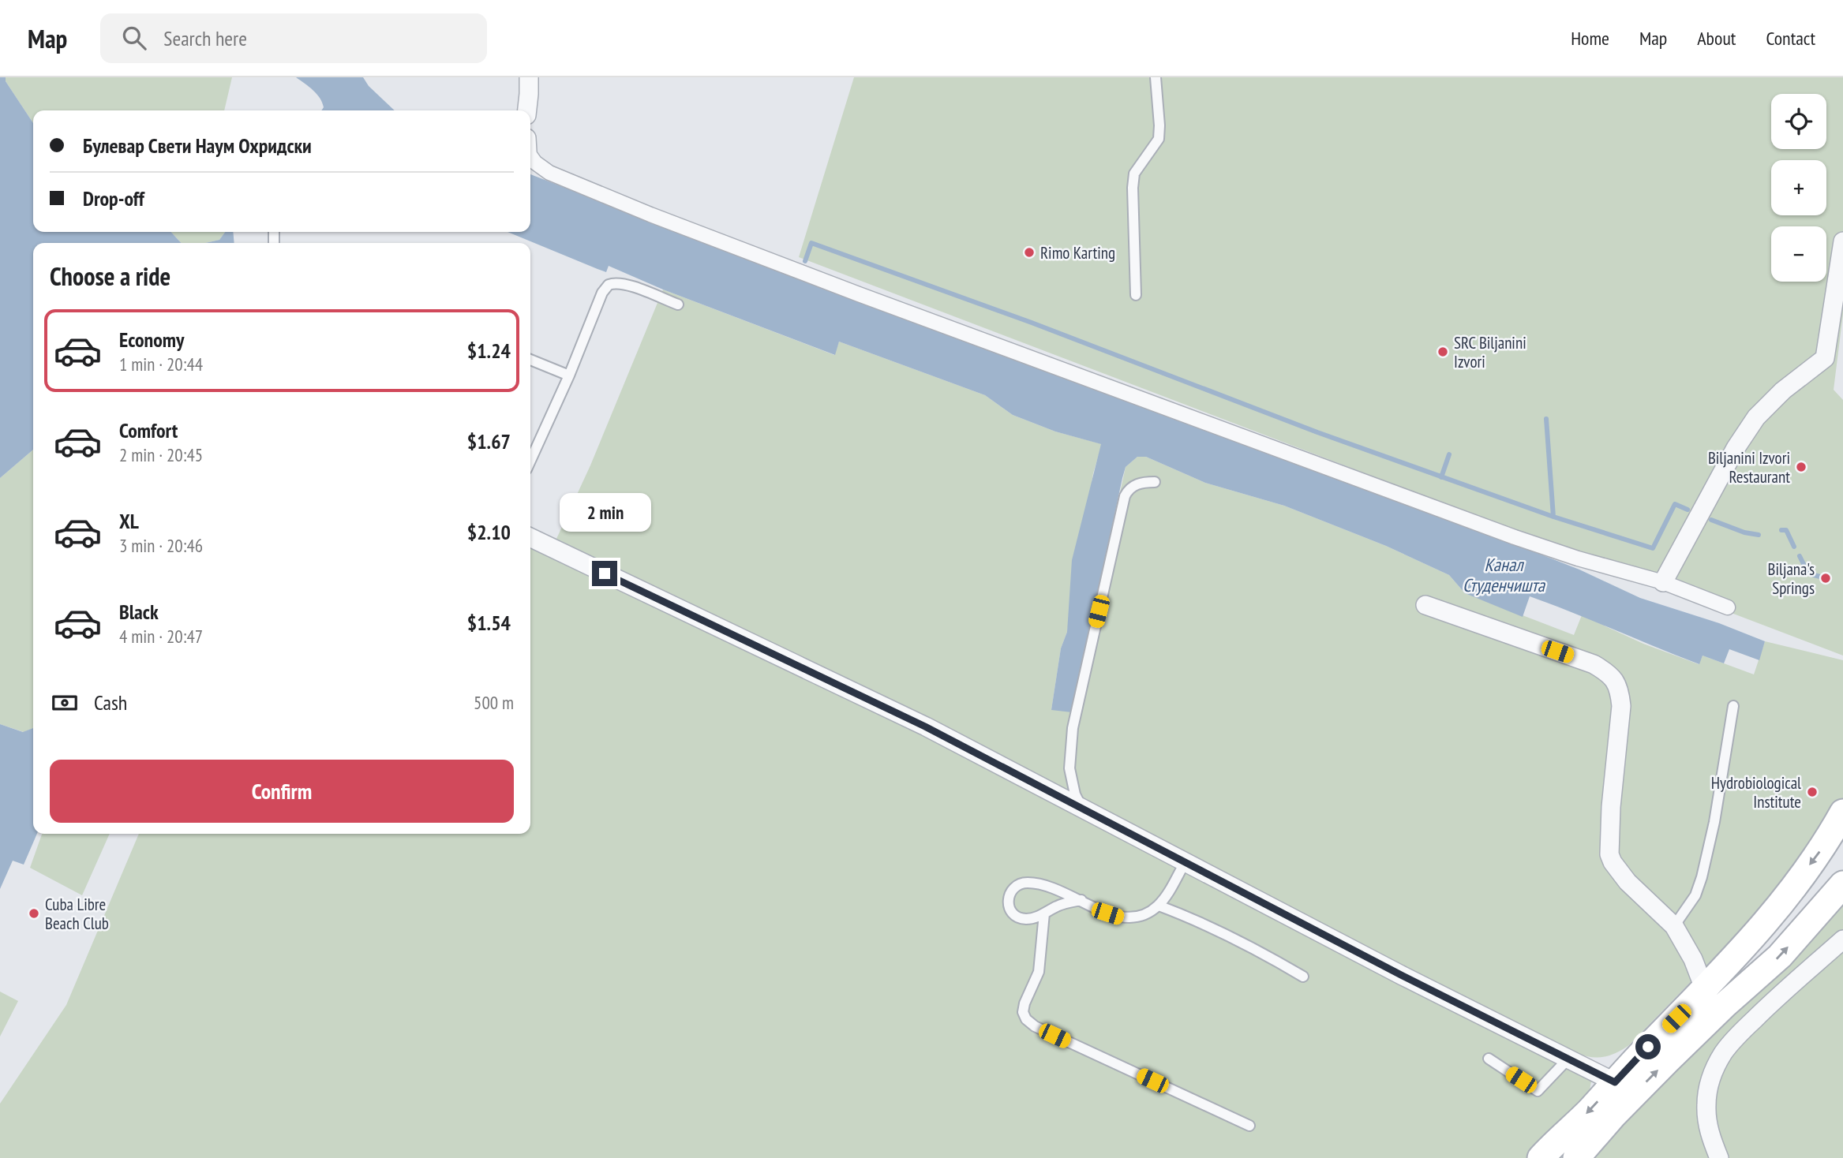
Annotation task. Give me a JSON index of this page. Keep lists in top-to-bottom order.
{
  "water": ["Канал Студенчишта"],
  "places": [
    "Rimo Karting",
    "SRC Biljanini Izvori",
    "Biljanini Izvori Restaurant",
    "Biljana's Springs",
    "Hydrobiological Institute",
    "Cuba Libre Beach Club"
  ],
  "page": {
    "header": "Map",
    "search": "Search here",
    "nav": [
      "Home",
      "Map",
      "About",
      "Contact"
    ],
    "map_buttons": ["+", "−"],
    "banner": ["Булевар Свети Наум Охридски", "Drop-off"],
    "heading": "Choose a ride",
    "list": [
      {
        "name": "Economy",
        "note": "1 min · 20:44",
        "value": "$1.24"
      },
      {
        "name": "Comfort",
        "note": "2 min · 20:45",
        "value": "$1.67"
      },
      {
        "name": "XL",
        "note": "3 min · 20:46",
        "value": "$2.10"
      },
      {
        "name": "Black",
        "note": "4 min · 20:47",
        "value": "$1.54"
      }
    ],
    "bubble": "2 min",
    "pay": ["Cash", "500 m"],
    "buttons": "Confirm"
  }
}
